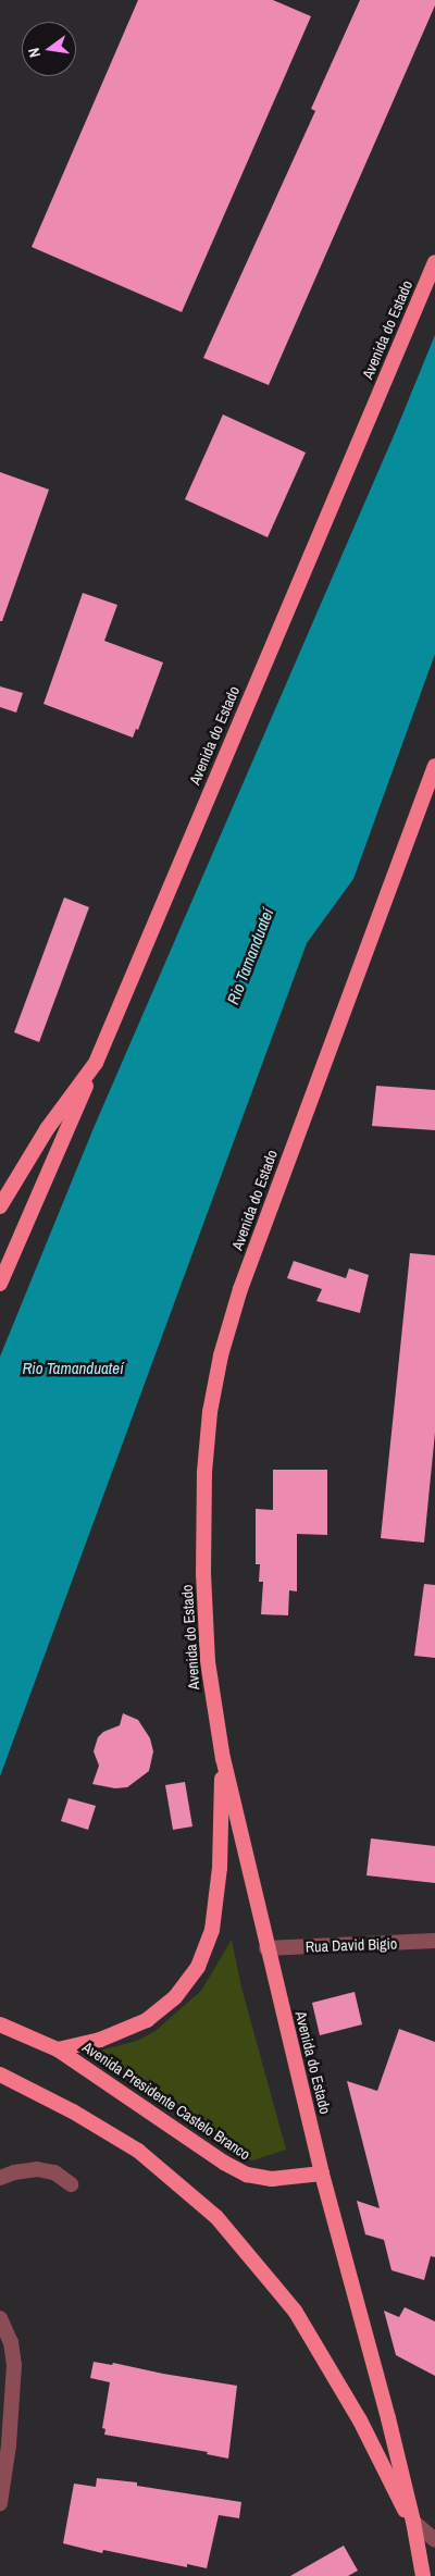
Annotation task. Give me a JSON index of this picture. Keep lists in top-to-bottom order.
{
  "streets": {
    "highway": ["Avenida do Estado", "Avenida Presidente Castelo Branco"],
    "street": ["Rua David Bigio"]
  },
  "crossings": [
    ["Avenida do Estado", "Rua David Bigio"],
    ["Avenida do Estado", "Avenida Presidente Castelo Branco"]
  ],
  "water": ["Rio Tamanduateí"],
  "north": "left"
}
